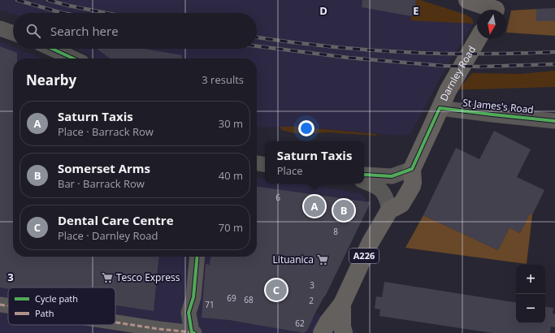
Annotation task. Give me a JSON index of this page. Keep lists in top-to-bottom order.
{
  "streets": {
    "main road": ["Darnley Road", "A226"],
    "street": ["St James's Road"]
  },
  "crossings": [
    ["Darnley Road", "St James's Road"],
    ["Darnley Road", "A226"]
  ],
  "places": {
    "supermarket": ["Lituanica", "Tesco Express"]
  },
  "house_numbers": [
    "6",
    "8",
    "3",
    "69",
    "68",
    "2",
    "71",
    "62"
  ],
  "legend": ["Cycle path", "Path"],
  "north": "bottom",
  "page": {
    "search": "Search here",
    "heading": ["Nearby", "3 results"],
    "list": [
      {
        "mark": "A",
        "name": "Saturn Taxis",
        "note": "Place · Barrack Row",
        "value": "30 m"
      },
      {
        "mark": "B",
        "name": "Somerset Arms",
        "note": "Bar · Barrack Row",
        "value": "40 m"
      },
      {
        "mark": "C",
        "name": "Dental Care Centre",
        "note": "Place · Darnley Road",
        "value": "70 m"
      }
    ],
    "popup": ["Saturn Taxis", "Place"],
    "pins": ["A", "B", "C"],
    "map_buttons": ["+", "−"]
  },
  "grid": {
    "columns": ["D", "E"],
    "rows": ["3"]
  }
}
